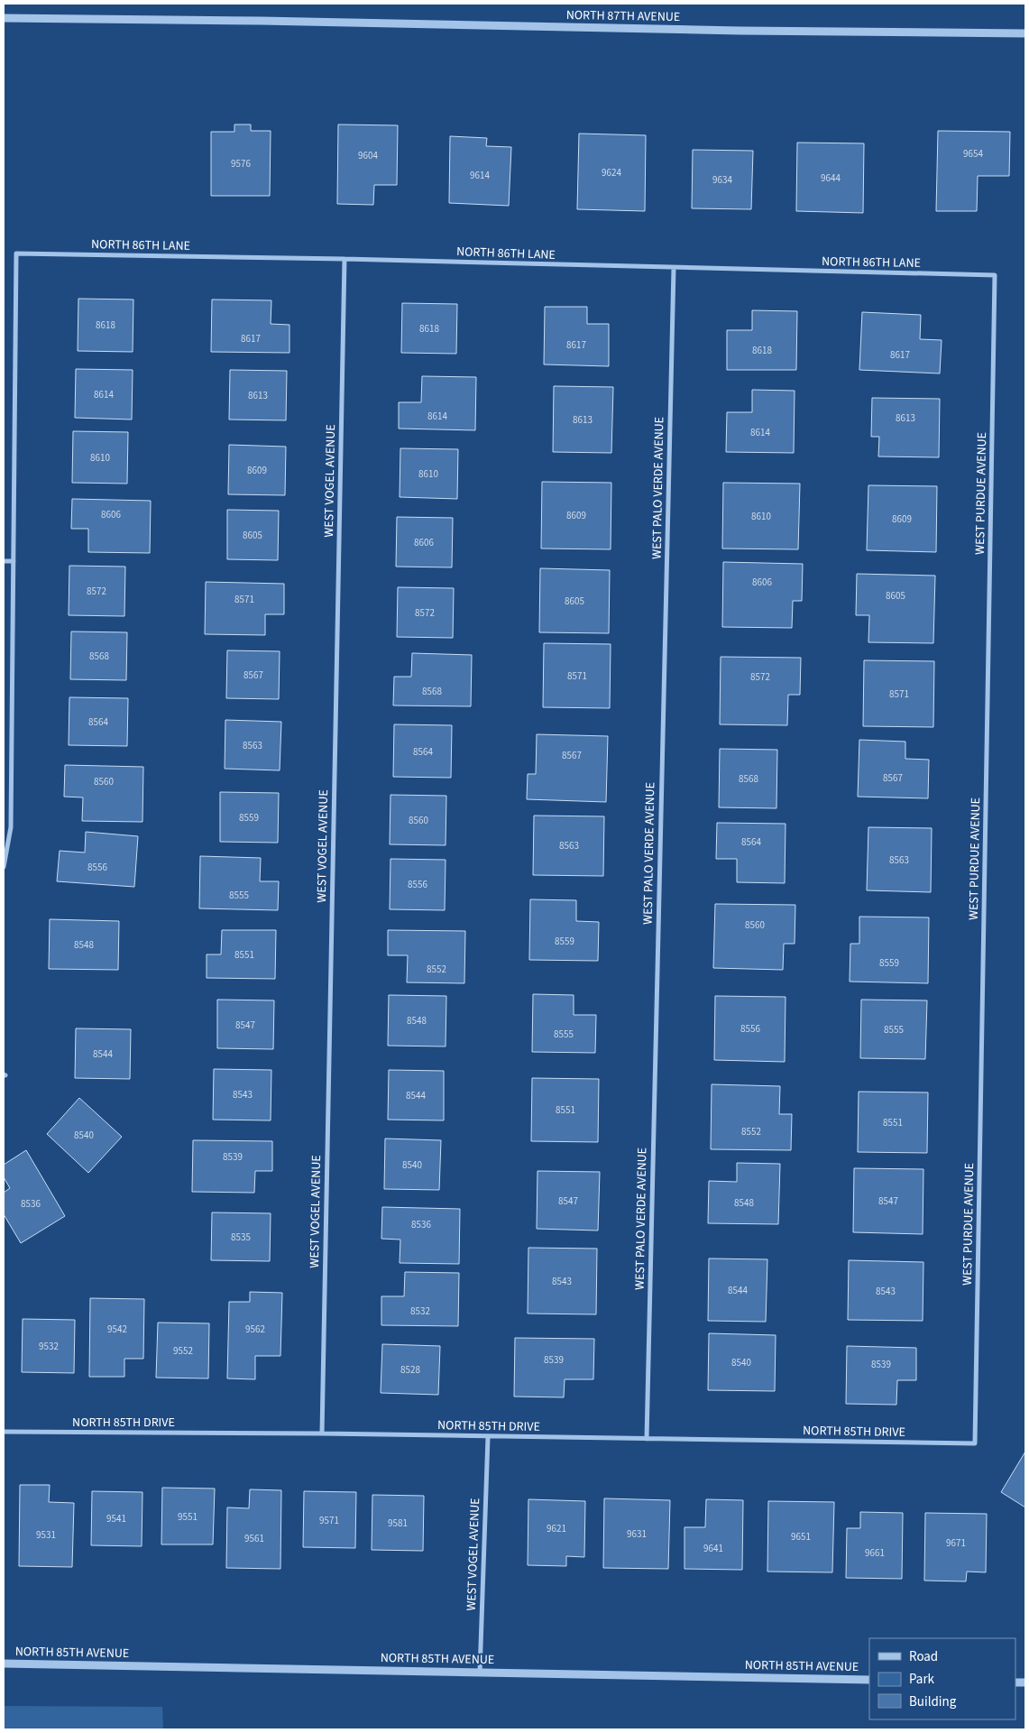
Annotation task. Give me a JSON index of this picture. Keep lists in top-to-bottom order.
{
  "streets": {
    "street": [
      "NORTH 87TH AVENUE",
      "NORTH 86TH LANE",
      "WEST VOGEL AVENUE",
      "WEST PALO VERDE AVENUE",
      "WEST PURDUE AVENUE",
      "NORTH 85TH DRIVE",
      "NORTH 85TH AVENUE"
    ]
  },
  "crossings": [
    ["NORTH 86TH LANE", "WEST VOGEL AVENUE"],
    ["NORTH 86TH LANE", "WEST PALO VERDE AVENUE"],
    ["NORTH 86TH LANE", "WEST PURDUE AVENUE"],
    ["WEST VOGEL AVENUE", "NORTH 85TH DRIVE"],
    ["WEST VOGEL AVENUE", "NORTH 85TH AVENUE"],
    ["WEST PALO VERDE AVENUE", "NORTH 85TH DRIVE"],
    ["WEST PURDUE AVENUE", "NORTH 85TH DRIVE"]
  ],
  "house_numbers": [
    "9654",
    "9604",
    "9576",
    "9624",
    "9614",
    "9644",
    "9634",
    "8618",
    "8618",
    "8617",
    "8617",
    "8618",
    "8617",
    "8614",
    "8613",
    "8614",
    "8613",
    "8613",
    "8614",
    "8610",
    "8609",
    "8610",
    "8606",
    "8609",
    "8610",
    "8609",
    "8605",
    "8606",
    "8606",
    "8572",
    "8605",
    "8571",
    "8605",
    "8572",
    "8568",
    "8567",
    "8571",
    "8572",
    "8568",
    "8571",
    "8564",
    "8563",
    "8564",
    "8567",
    "8567",
    "8568",
    "8560",
    "8559",
    "8560",
    "8564",
    "8563",
    "8563",
    "8556",
    "8556",
    "8555",
    "8560",
    "8559",
    "8548",
    "8551",
    "8559",
    "8552",
    "8548",
    "8547",
    "8556",
    "8555",
    "8555",
    "8544",
    "8543",
    "8544",
    "8551",
    "8551",
    "8552",
    "8540",
    "8539",
    "8540",
    "8547",
    "8547",
    "8548",
    "8536",
    "8536",
    "8535",
    "8543",
    "8544",
    "8543",
    "8532",
    "9542",
    "9562",
    "9532",
    "9552",
    "8539",
    "8540",
    "8539",
    "8528",
    "9551",
    "9541",
    "9571",
    "9581",
    "9621",
    "9631",
    "9531",
    "9651",
    "9561",
    "9671",
    "9641",
    "9661"
  ],
  "legend": ["Road", "Park", "Building"]
}
